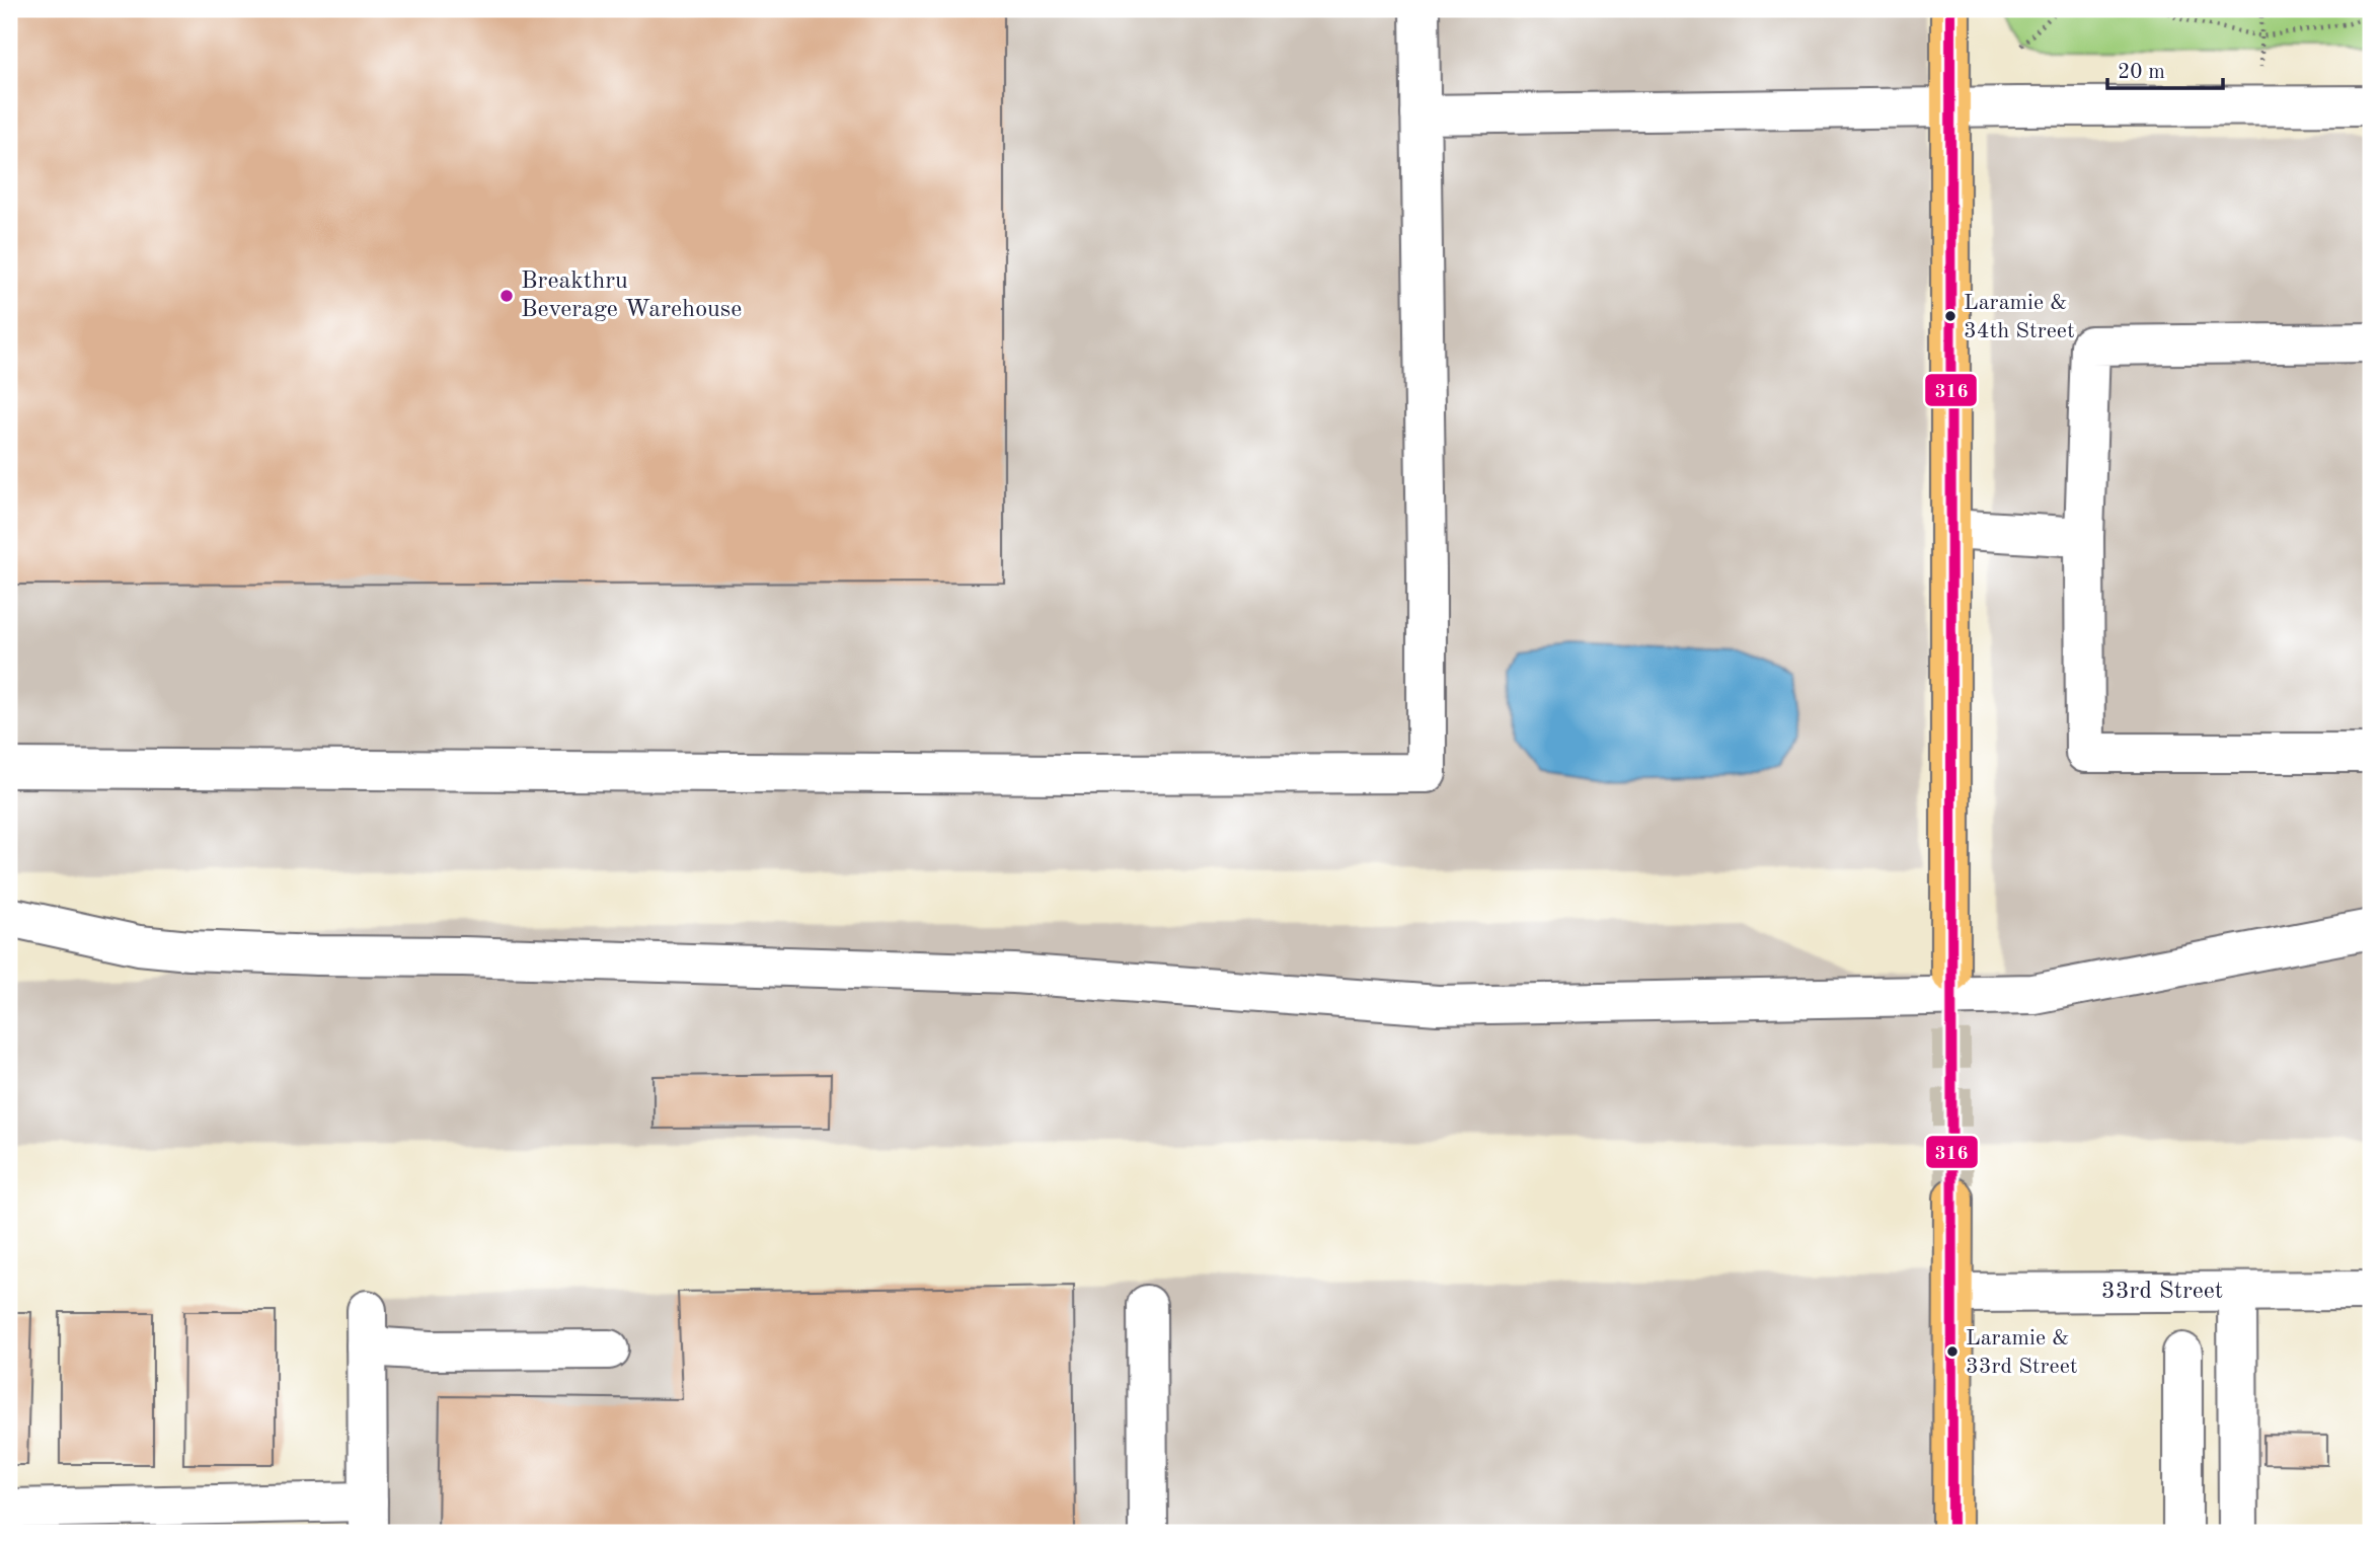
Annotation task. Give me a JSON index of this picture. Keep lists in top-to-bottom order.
{
  "streets": {
    "street": ["33rd Street"]
  },
  "places": ["Breakthru Beverage Warehouse", "Laramie & 34th Street", "Laramie & 33rd Street"],
  "lines": ["transit line 316"],
  "scale_bar": "20 m"
}
